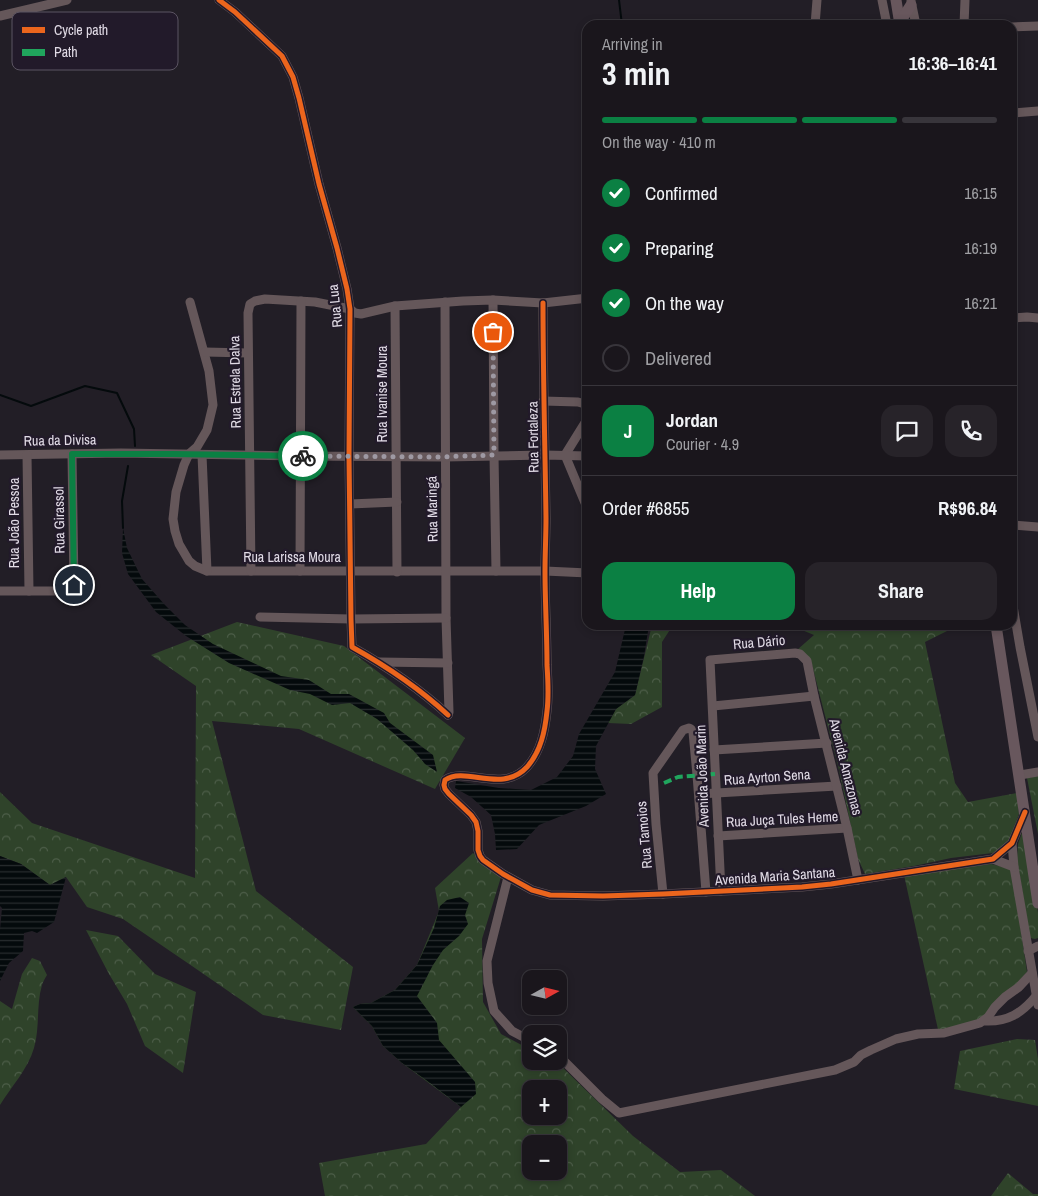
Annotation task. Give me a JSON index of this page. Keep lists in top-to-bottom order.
{
  "streets": {
    "street": [
      "Rua Lua",
      "Rua Estrela Dalva",
      "Rua Ivanise Moura",
      "Rua Fortaleza",
      "Rua da Divisa",
      "Rua Maringá",
      "Rua Girassol",
      "Rua João Pessoa",
      "Rua Larissa Moura",
      "Rua Dário",
      "Avenida Amazonas",
      "Avenida João Marin",
      "Rua Ayrton Sena",
      "Rua Juça Tules Heme",
      "Rua Tamoios",
      "Avenida Maria Santana"
    ]
  },
  "crossings": [
    ["Rua Lua", "Rua da Divisa"],
    ["Rua Lua", "Rua Maringá"],
    ["Rua Lua", "Rua Larissa Moura"],
    ["Rua Estrela Dalva", "Rua da Divisa"],
    ["Rua Estrela Dalva", "Rua Larissa Moura"],
    ["Rua Ivanise Moura", "Rua da Divisa"],
    ["Rua Ivanise Moura", "Rua Larissa Moura"],
    ["Rua Fortaleza", "Rua da Divisa"],
    ["Rua Fortaleza", "Rua Larissa Moura"],
    ["Rua Fortaleza", "Avenida Maria Santana"],
    ["Rua da Divisa", "Rua Maringá"],
    ["Rua da Divisa", "Rua Girassol"],
    ["Rua da Divisa", "Rua João Pessoa"],
    ["Rua Maringá", "Rua Larissa Moura"],
    ["Rua Girassol", "Rua João Pessoa"],
    ["Rua Dário", "Avenida Amazonas"],
    ["Rua Dário", "Avenida João Marin"],
    ["Avenida Amazonas", "Rua Ayrton Sena"],
    ["Avenida Amazonas", "Rua Juça Tules Heme"],
    ["Avenida Amazonas", "Avenida Maria Santana"],
    ["Avenida João Marin", "Rua Ayrton Sena"],
    ["Avenida João Marin", "Rua Juça Tules Heme"],
    ["Avenida João Marin", "Avenida Maria Santana"],
    ["Rua Ayrton Sena", "Rua Tamoios"],
    ["Rua Tamoios", "Avenida Maria Santana"]
  ],
  "legend": ["Cycle path", "Path"],
  "north": "right",
  "page": {
    "heading": ["3 min", "Arriving in", "16:36–16:41"],
    "panel": [
      "Jordan",
      "Courier · 4.9",
      "Order #6855",
      "R$96.84"
    ],
    "bar": "On the way · 410 m",
    "list": [
      ["Confirmed", "16:15"],
      ["Preparing", "16:19"],
      ["On the way", "16:21"],
      "Delivered"
    ],
    "round": "J",
    "buttons": ["Help", "Share"],
    "map_buttons": ["+", "−"]
  }
}
